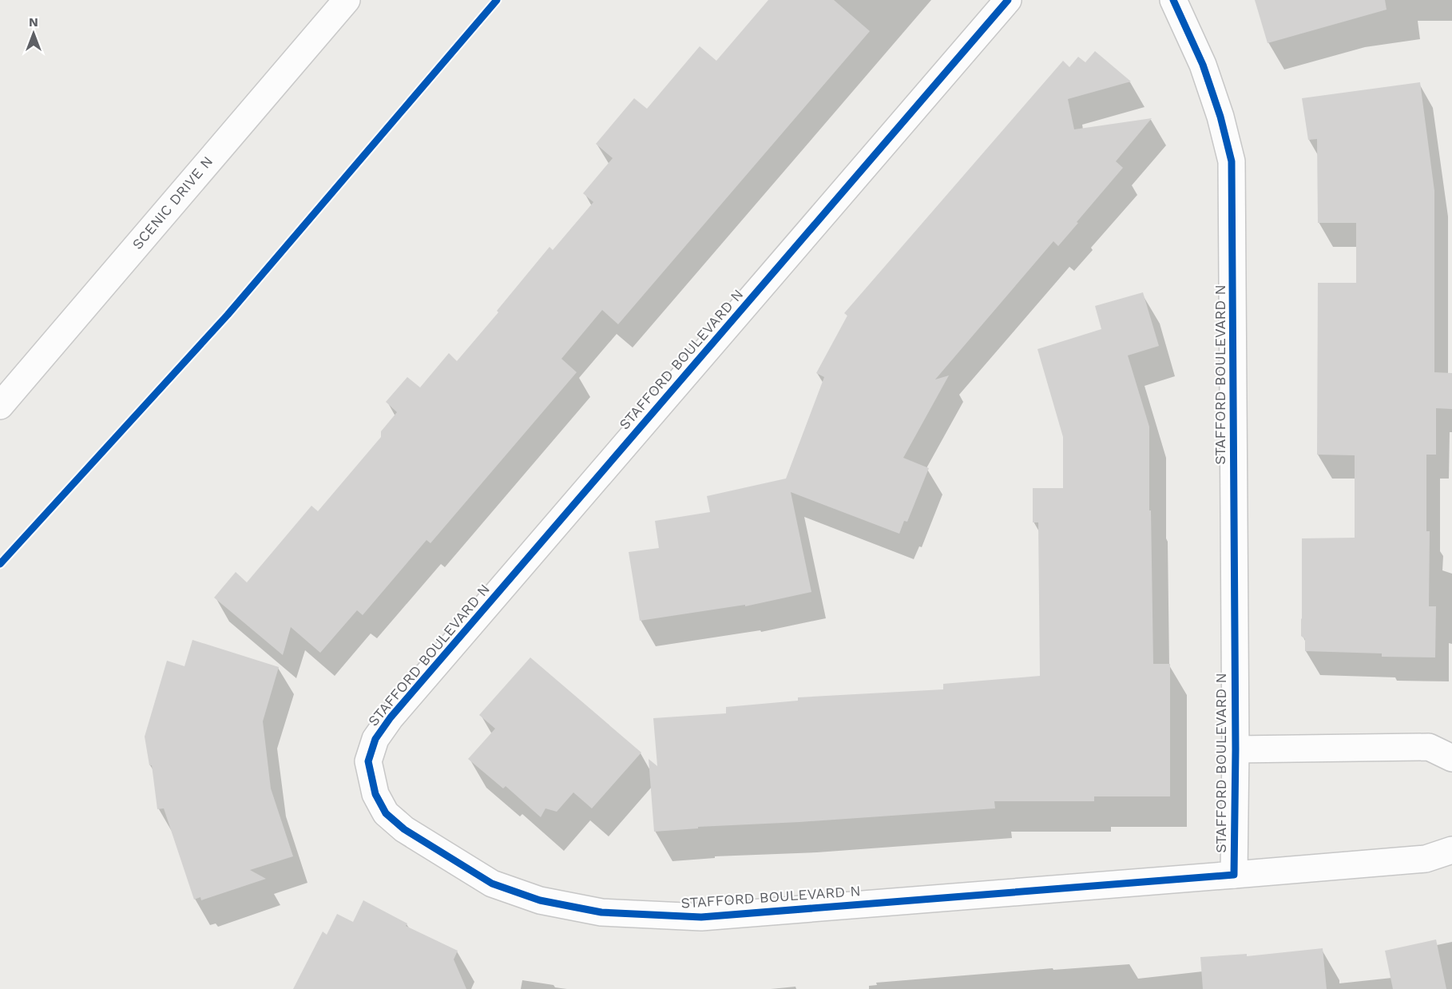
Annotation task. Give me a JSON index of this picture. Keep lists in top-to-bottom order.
{
  "streets": {
    "street": ["SCENIC DRIVE N", "STAFFORD BOULEVARD N"]
  },
  "north": "top"
}
